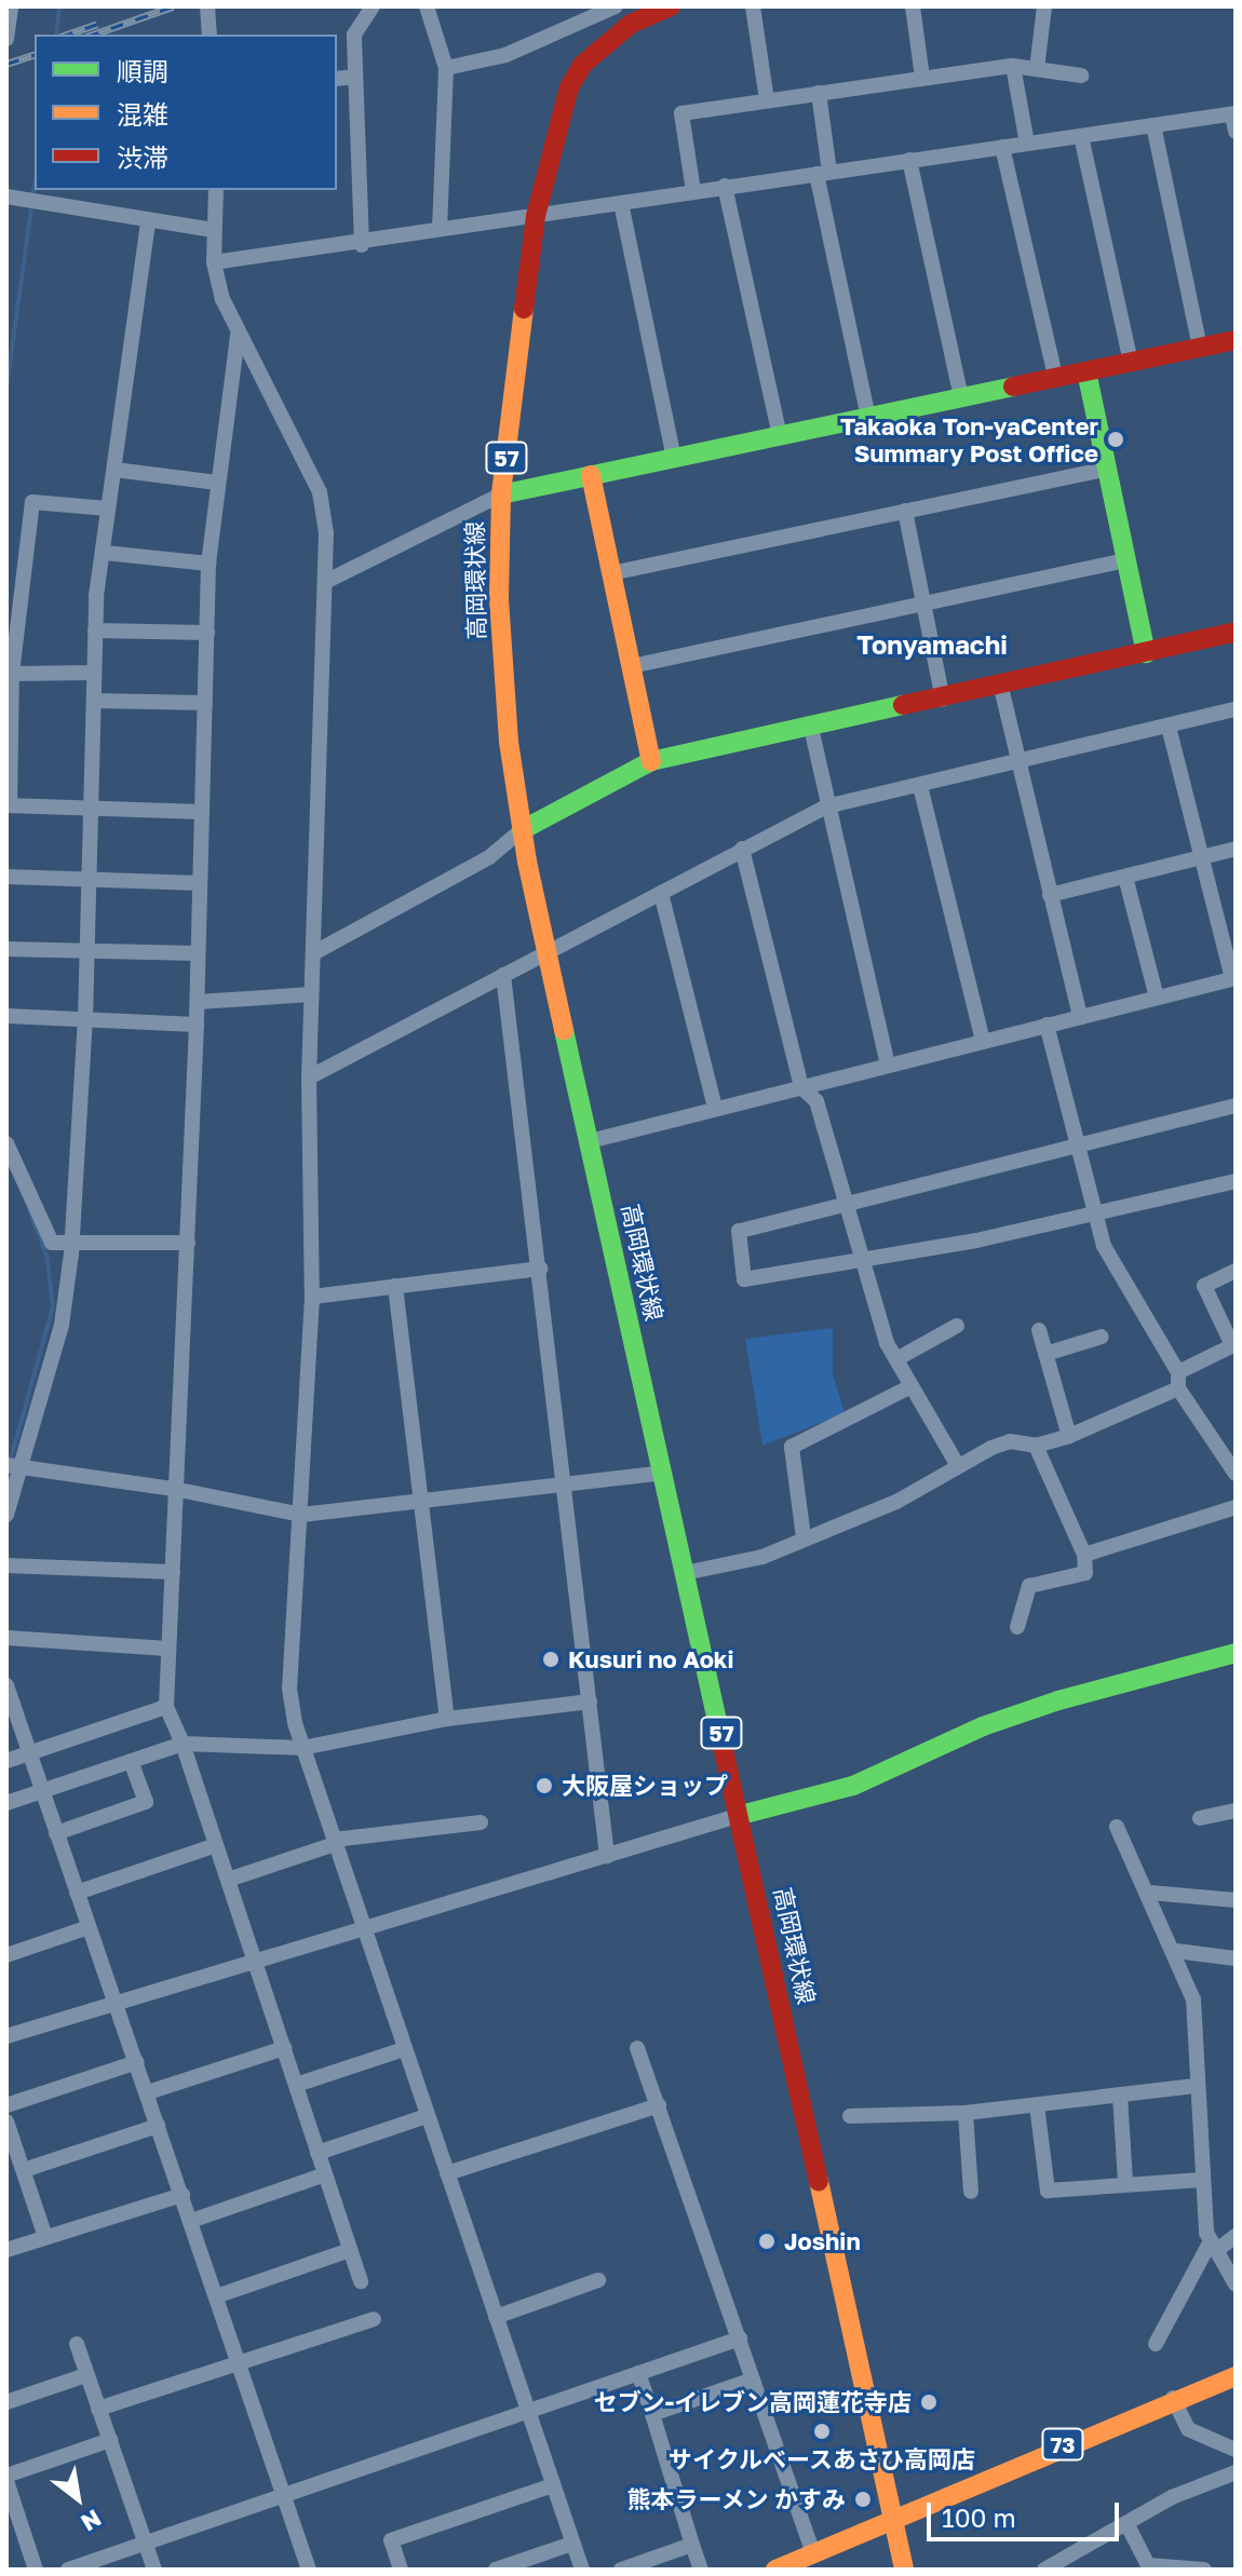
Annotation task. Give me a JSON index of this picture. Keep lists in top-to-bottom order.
{
  "streets": {
    "main road": ["57", "高岡環状線", "73"]
  },
  "crossings": [
    ["高岡環状線", "73"]
  ],
  "districts": ["Tonyamachi"],
  "places": [
    "Takaoka Ton-yaCenter Summary Post Office",
    "Kusuri no Aoki",
    "大阪屋ショップ",
    "Joshin",
    "セブン-イレブン高岡蓮花寺店",
    "サイクルベースあさひ高岡店",
    "熊本ラーメン かすみ"
  ],
  "legend": ["順調", "混雑", "渋滞"],
  "scale_bar": "100 m",
  "north": "bottom right"
}
